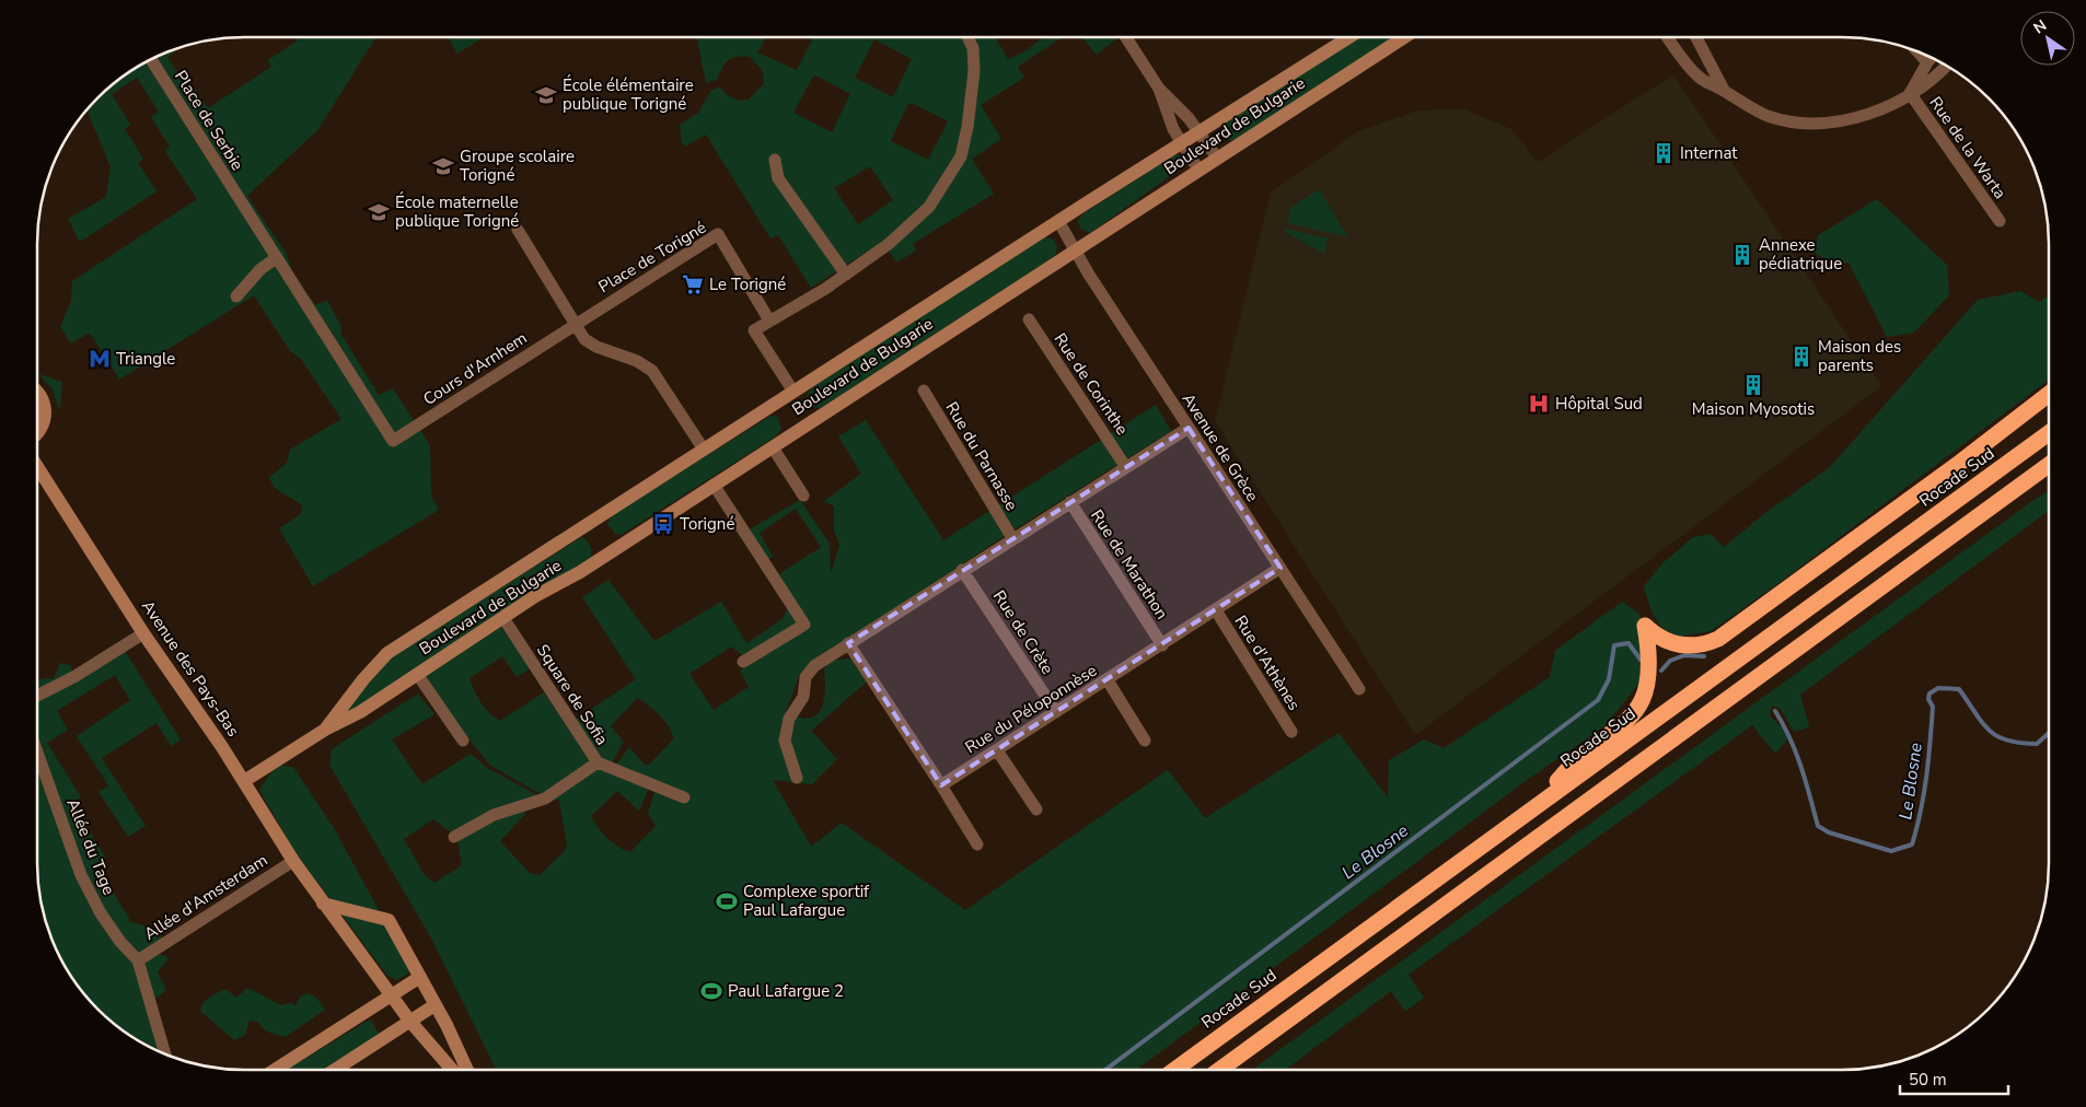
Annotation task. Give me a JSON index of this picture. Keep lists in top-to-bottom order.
{
  "streets": {
    "highway": ["Rocade Sud"],
    "street": [
      "Place de Serbie",
      "Boulevard de Bulgarie",
      "Rue de la Warta",
      "Place de Torigné",
      "Cours d'Arnhem",
      "Rue de Corinthe",
      "Avenue de Grèce",
      "Rue du Parnasse",
      "Rue de Marathon",
      "Rue de Crète",
      "Rue d'Athènes",
      "Avenue des Pays-Bas",
      "Square de Sofia",
      "Rue du Péloponnèse",
      "Allée du Tage",
      "Allée d'Amsterdam"
    ]
  },
  "crossings": [
    ["Place de Serbie", "Cours d'Arnhem"],
    ["Boulevard de Bulgarie", "Avenue de Grèce"],
    ["Boulevard de Bulgarie", "Avenue des Pays-Bas"],
    ["Boulevard de Bulgarie", "Square de Sofia"],
    ["Place de Torigné", "Cours d'Arnhem"],
    ["Avenue de Grèce", "Rue du Péloponnèse"],
    ["Rue de Marathon", "Rue du Péloponnèse"],
    ["Rue de Crète", "Rue du Péloponnèse"],
    ["Rue d'Athènes", "Rue du Péloponnèse"],
    ["Avenue des Pays-Bas", "Allée d'Amsterdam"],
    ["Allée du Tage", "Allée d'Amsterdam"]
  ],
  "water": ["Le Blosne"],
  "places": {
    "school or university": ["École élémentaire publique Torigné", "Groupe scolaire Torigné", "École maternelle publique Torigné"],
    "building": [
      "Internat",
      "Annexe pédiatrique",
      "Maison des parents",
      "Maison Myosotis"
    ],
    "supermarket": ["Le Torigné"],
    "metro station": ["Triangle"],
    "hospital": ["Hôpital Sud"],
    "bus stop": ["Torigné"],
    "sports": ["Complexe sportif Paul Lafargue", "Paul Lafargue 2"]
  },
  "scale_bar": "50 m",
  "north": "top left"
}
